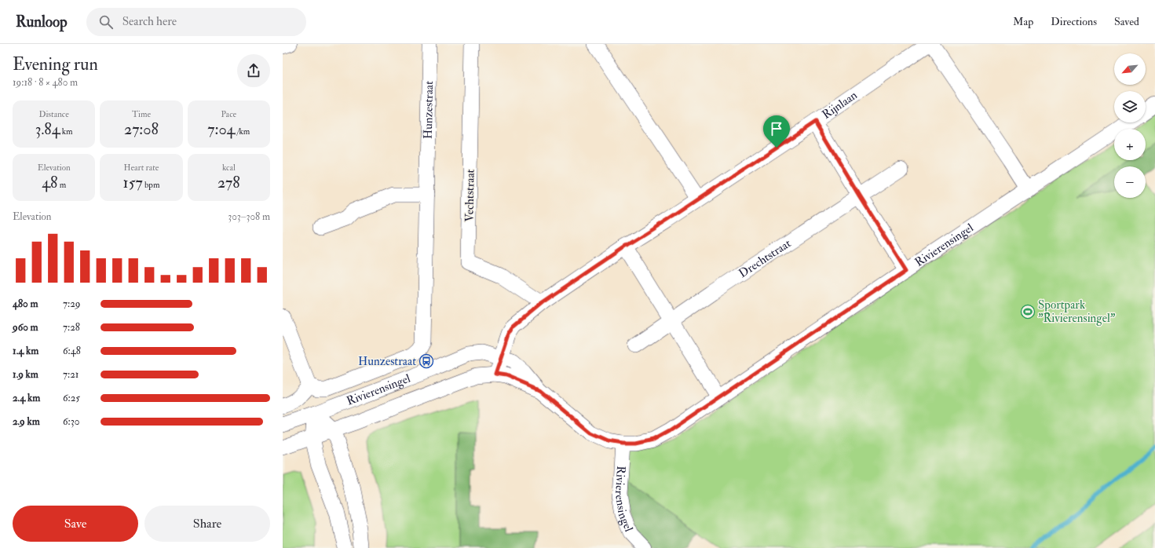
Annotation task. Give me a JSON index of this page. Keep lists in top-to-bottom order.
{
  "streets": {
    "street": [
      "Rijnlaan",
      "Hunzestraat",
      "Vechtstraat",
      "Rivierensingel",
      "Drechtstraat"
    ]
  },
  "crossings": [
    ["Rijnlaan", "Vechtstraat"],
    ["Rijnlaan", "Rivierensingel"]
  ],
  "places": {
    "sports": ["Sportpark \"Rivierensingel\""],
    "bus stop": ["Hunzestraat"]
  },
  "north": "bottom left",
  "page": {
    "header": "Runloop",
    "search": "Search here",
    "nav": ["Map", "Directions", "Saved"],
    "heading": ["Evening run", "19:18 · 8 × 480 m"],
    "map_buttons": ["+", "−"],
    "stats": [
      ["Distance", "3.84 km"],
      ["Time", "27:08"],
      ["Pace", "7:04 /km"],
      ["Elevation", "48 m"],
      ["Heart rate", "157 bpm"],
      ["kcal", "278"]
    ],
    "chart": ["Elevation", "303–308 m"],
    "list": [
      {
        "name": "480 m",
        "note": "7:29"
      },
      {
        "name": "960 m",
        "note": "7:28"
      },
      {
        "name": "1.4 km",
        "note": "6:48"
      },
      {
        "name": "1.9 km",
        "note": "7:21"
      },
      {
        "name": "2.4 km",
        "note": "6:25"
      },
      {
        "name": "2.9 km",
        "note": "6:30"
      }
    ],
    "buttons": ["Save", "Share"]
  }
}
